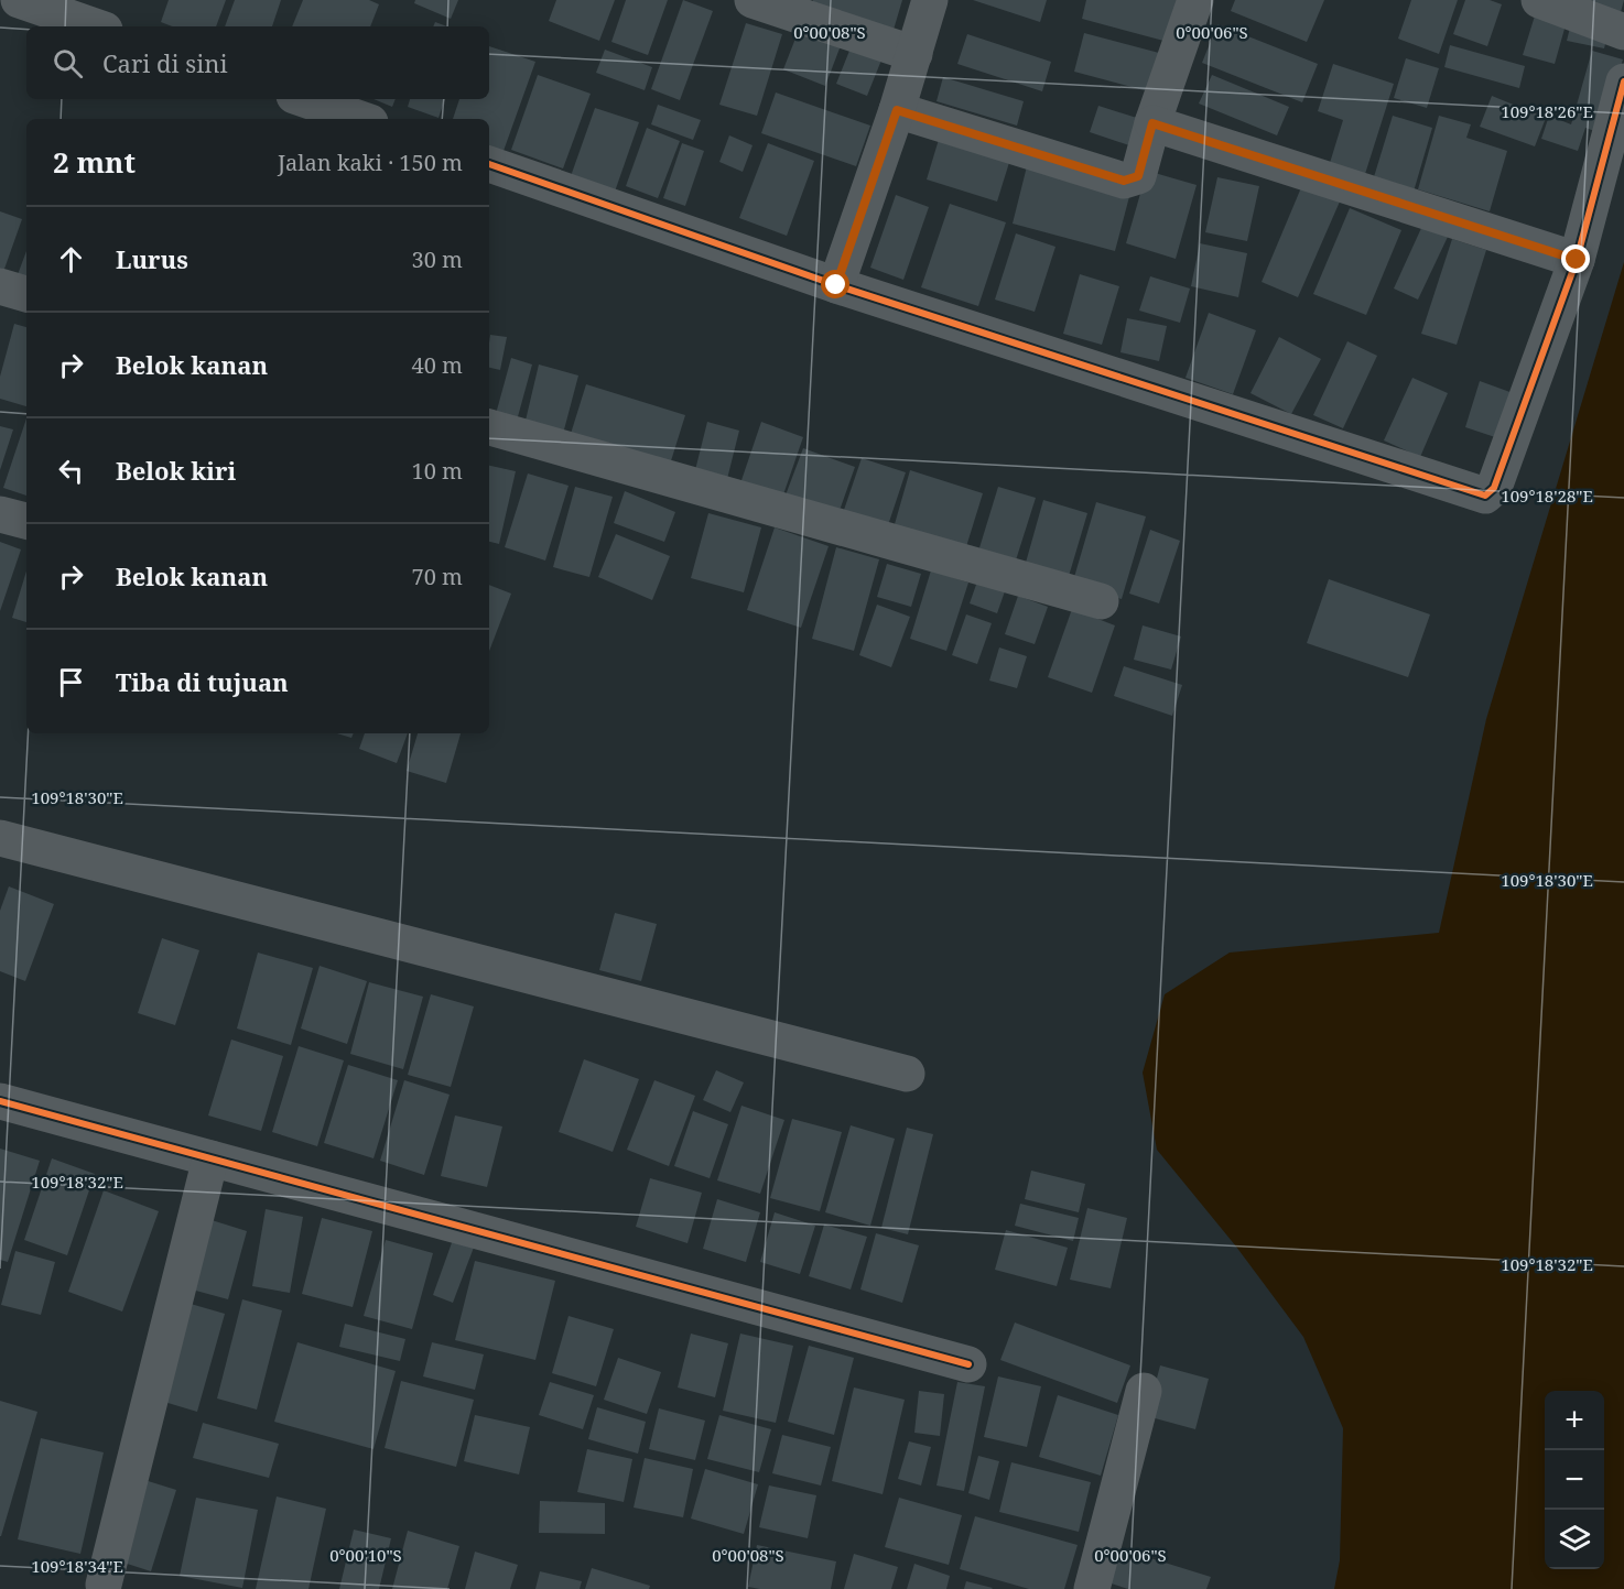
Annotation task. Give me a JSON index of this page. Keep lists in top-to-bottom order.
{
  "page": {
    "search": "Cari di sini",
    "heading": ["2 mnt", "Jalan kaki · 150 m"],
    "list": [
      ["Lurus", "30 m"],
      ["Belok kanan", "40 m"],
      ["Belok kiri", "10 m"],
      ["Belok kanan", "70 m"],
      "Tiba di tujuan"
    ],
    "map_buttons": ["+", "−"]
  },
  "coordinates": [
    "0°00'08\"S",
    "0°00'06\"S",
    "109°18'26\"E",
    "109°18'28\"E",
    "109°18'30\"E",
    "109°18'32\"E",
    "0°00'10\"S",
    "109°18'34\"E"
  ]
}
